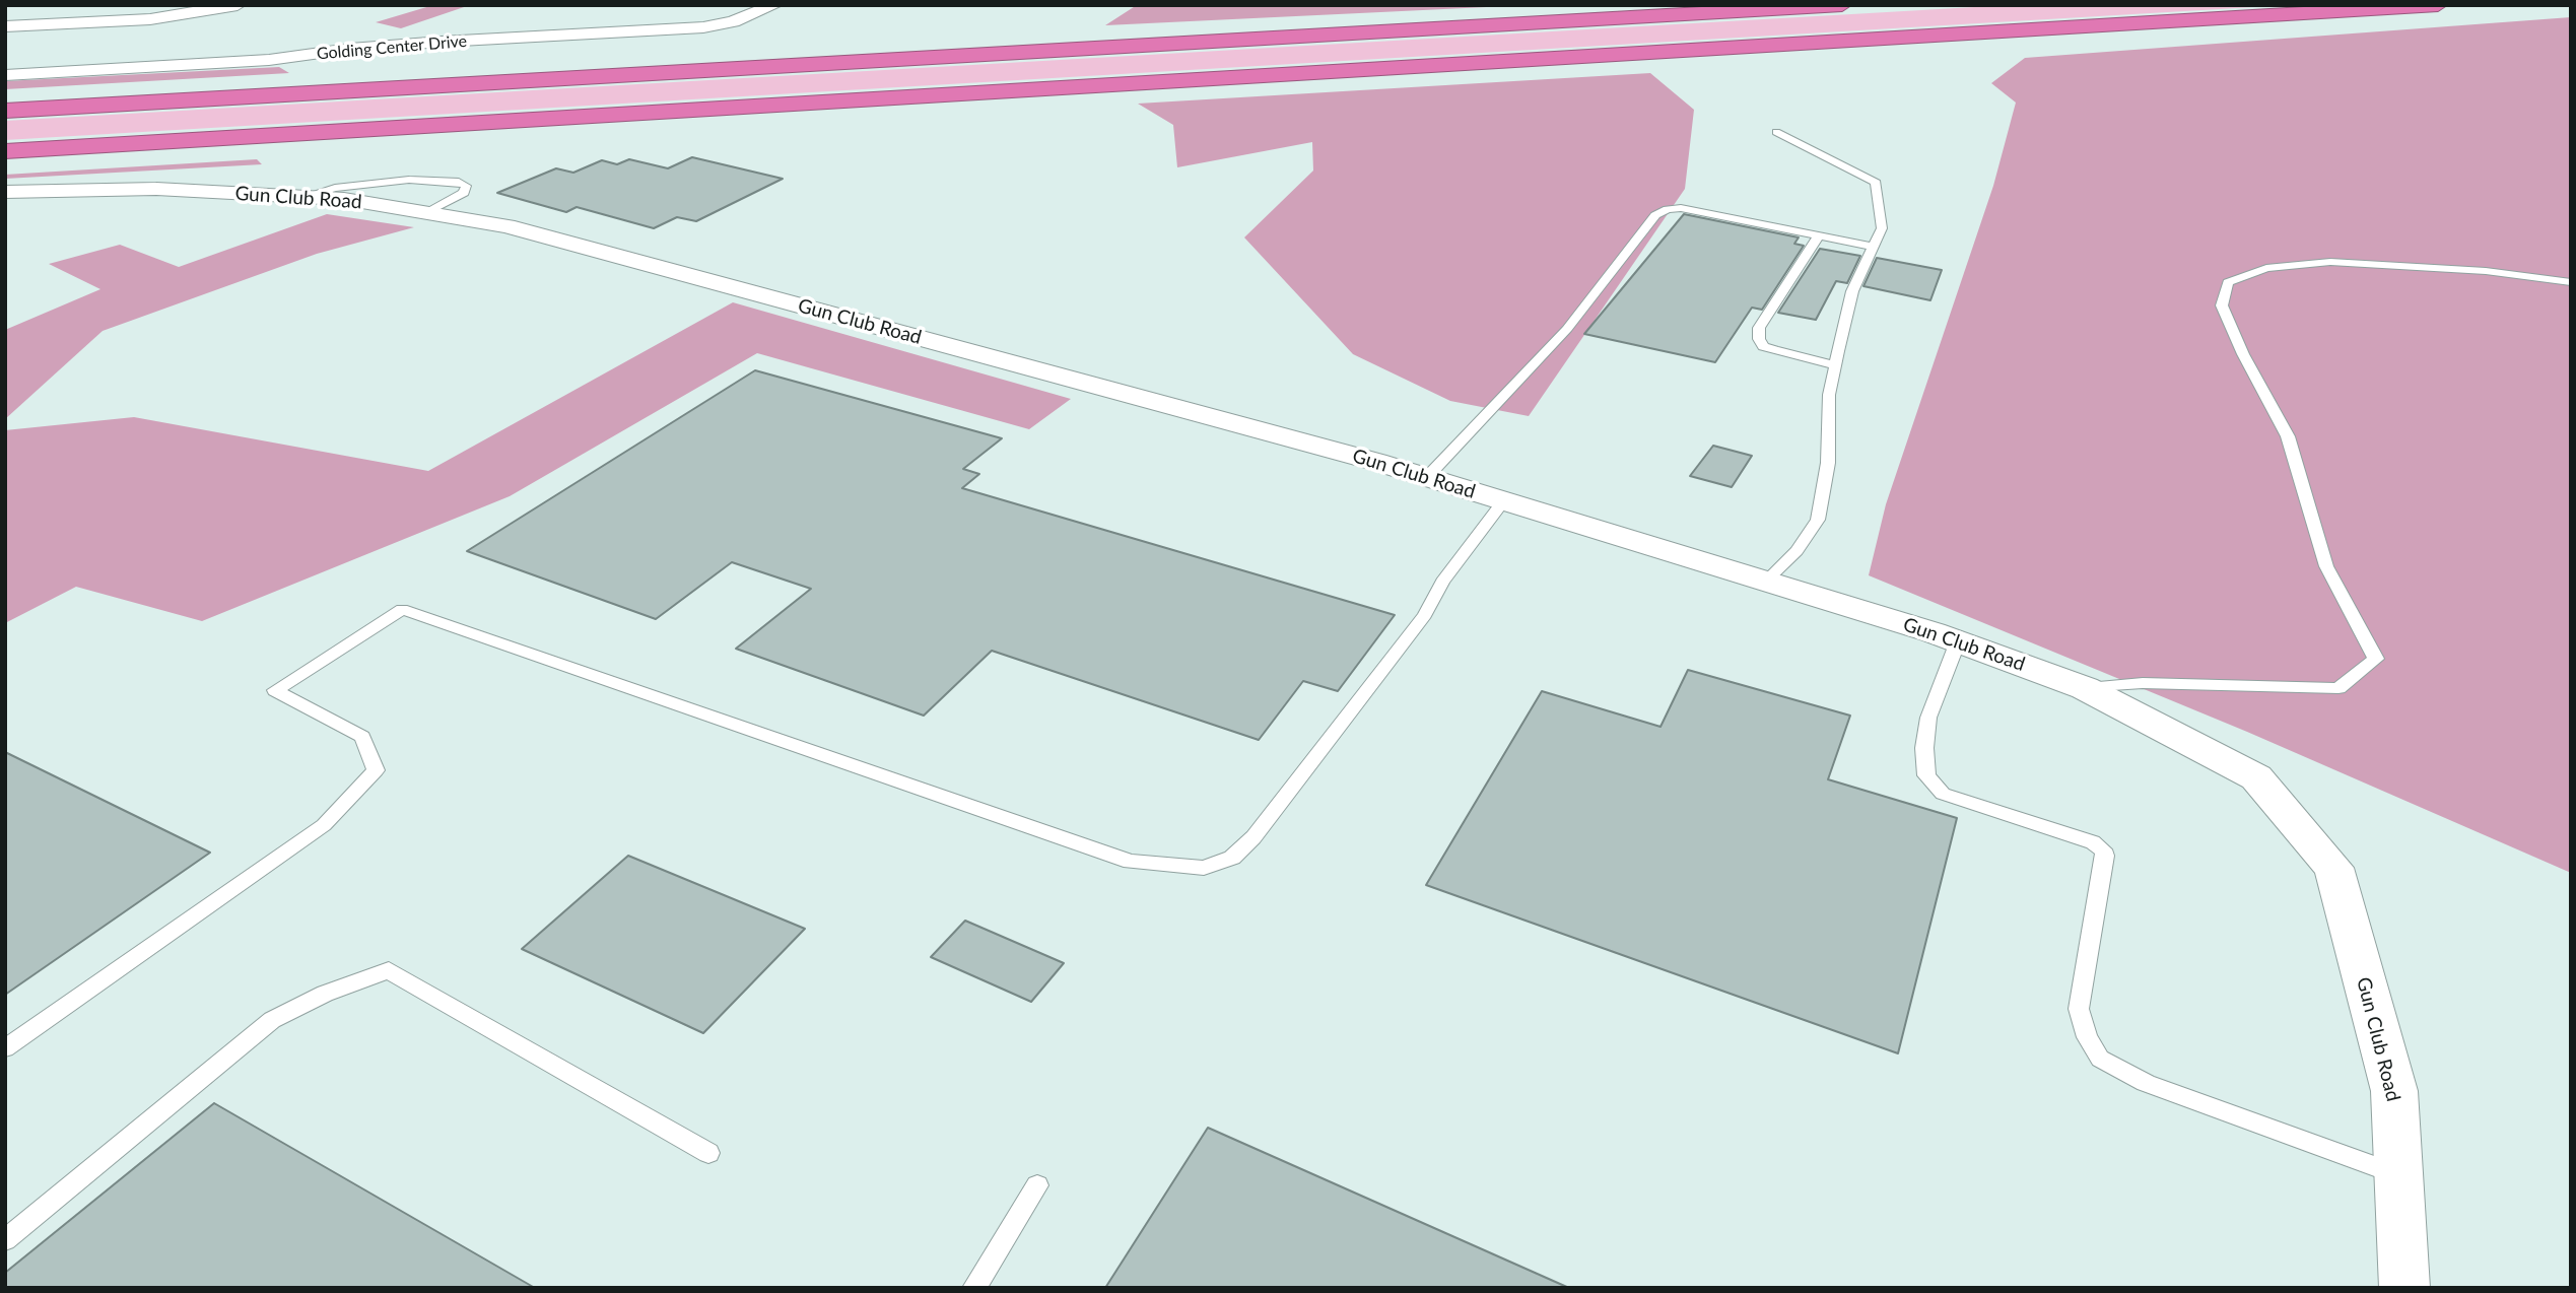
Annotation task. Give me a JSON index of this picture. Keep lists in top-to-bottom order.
{
  "streets": {
    "street": ["Golding Center Drive", "Gun Club Road"]
  }
}
